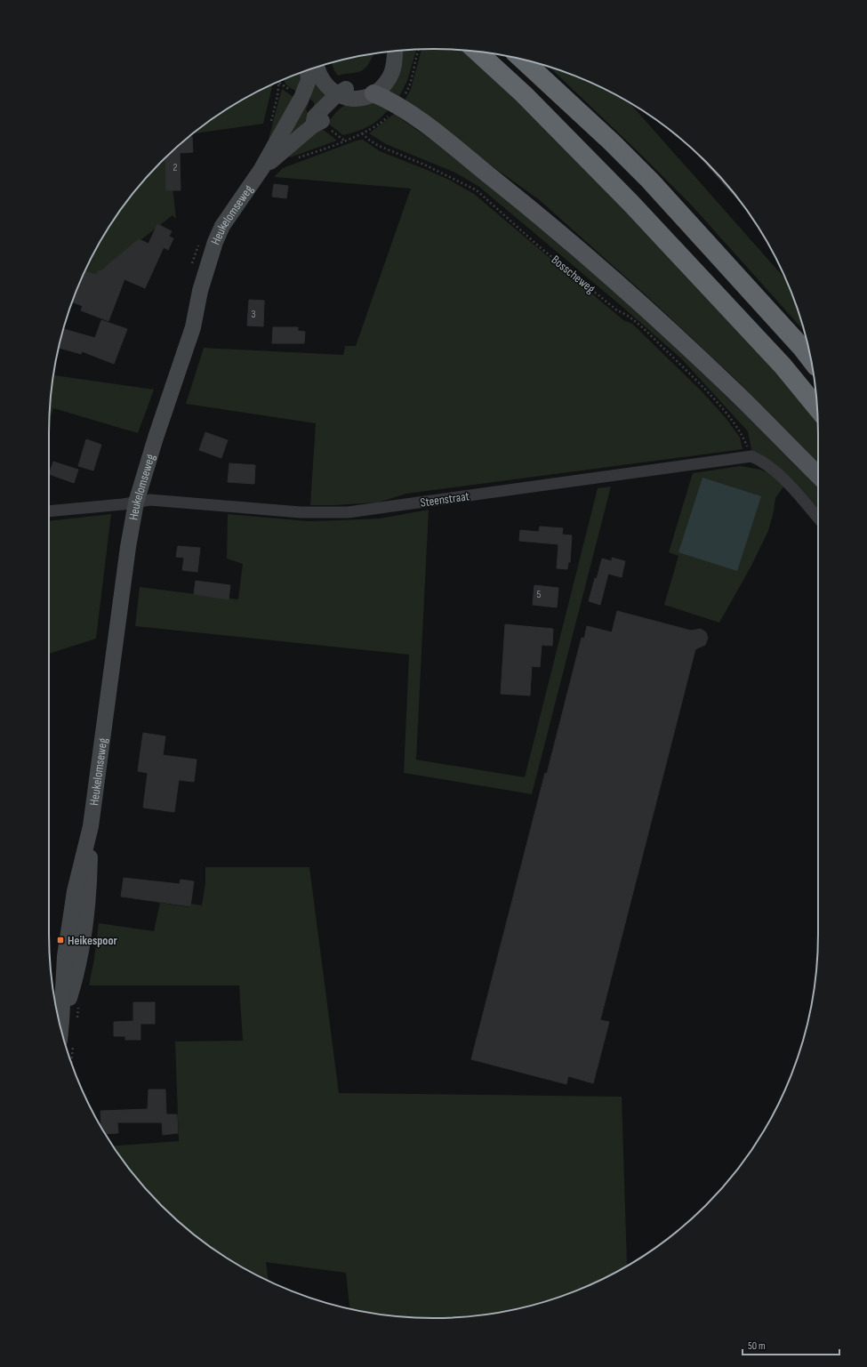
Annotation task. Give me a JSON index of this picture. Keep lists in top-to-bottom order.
{
  "streets": {
    "street": ["Heukelomseweg", "Steenstraat"],
    "path": ["Bosscheweg"]
  },
  "crossings": [
    ["Heukelomseweg", "Steenstraat"],
    ["Bosscheweg", "Steenstraat"]
  ],
  "places": {
    "transit": ["Heikespoor"]
  },
  "house_numbers": ["2", "3", "5"],
  "scale_bar": "50 m"
}
